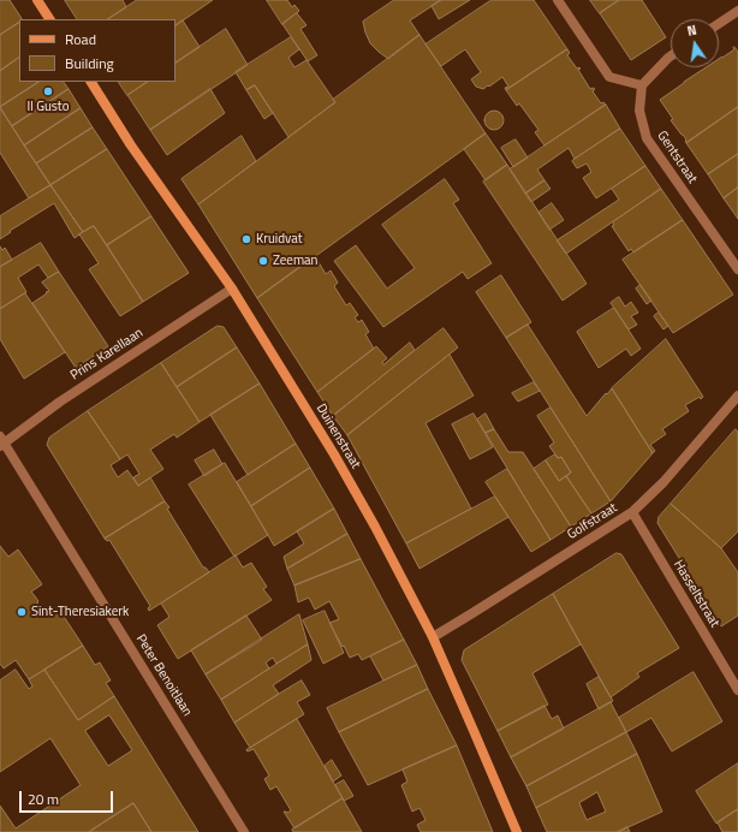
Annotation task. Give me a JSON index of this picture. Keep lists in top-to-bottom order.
{
  "streets": {
    "street": [
      "Gentstraat",
      "Prins Karellaan",
      "Duinenstraat",
      "Golfstraat",
      "Hasseltstraat",
      "Peter Benoitlaan"
    ]
  },
  "crossings": [
    ["Prins Karellaan", "Duinenstraat"],
    ["Prins Karellaan", "Peter Benoitlaan"],
    ["Duinenstraat", "Golfstraat"],
    ["Golfstraat", "Hasseltstraat"]
  ],
  "places": [
    "Il Gusto",
    "Kruidvat",
    "Zeeman",
    "Sint-Theresiakerk"
  ],
  "legend": ["Road", "Building"],
  "scale_bar": "20 m",
  "north": "top"
}
